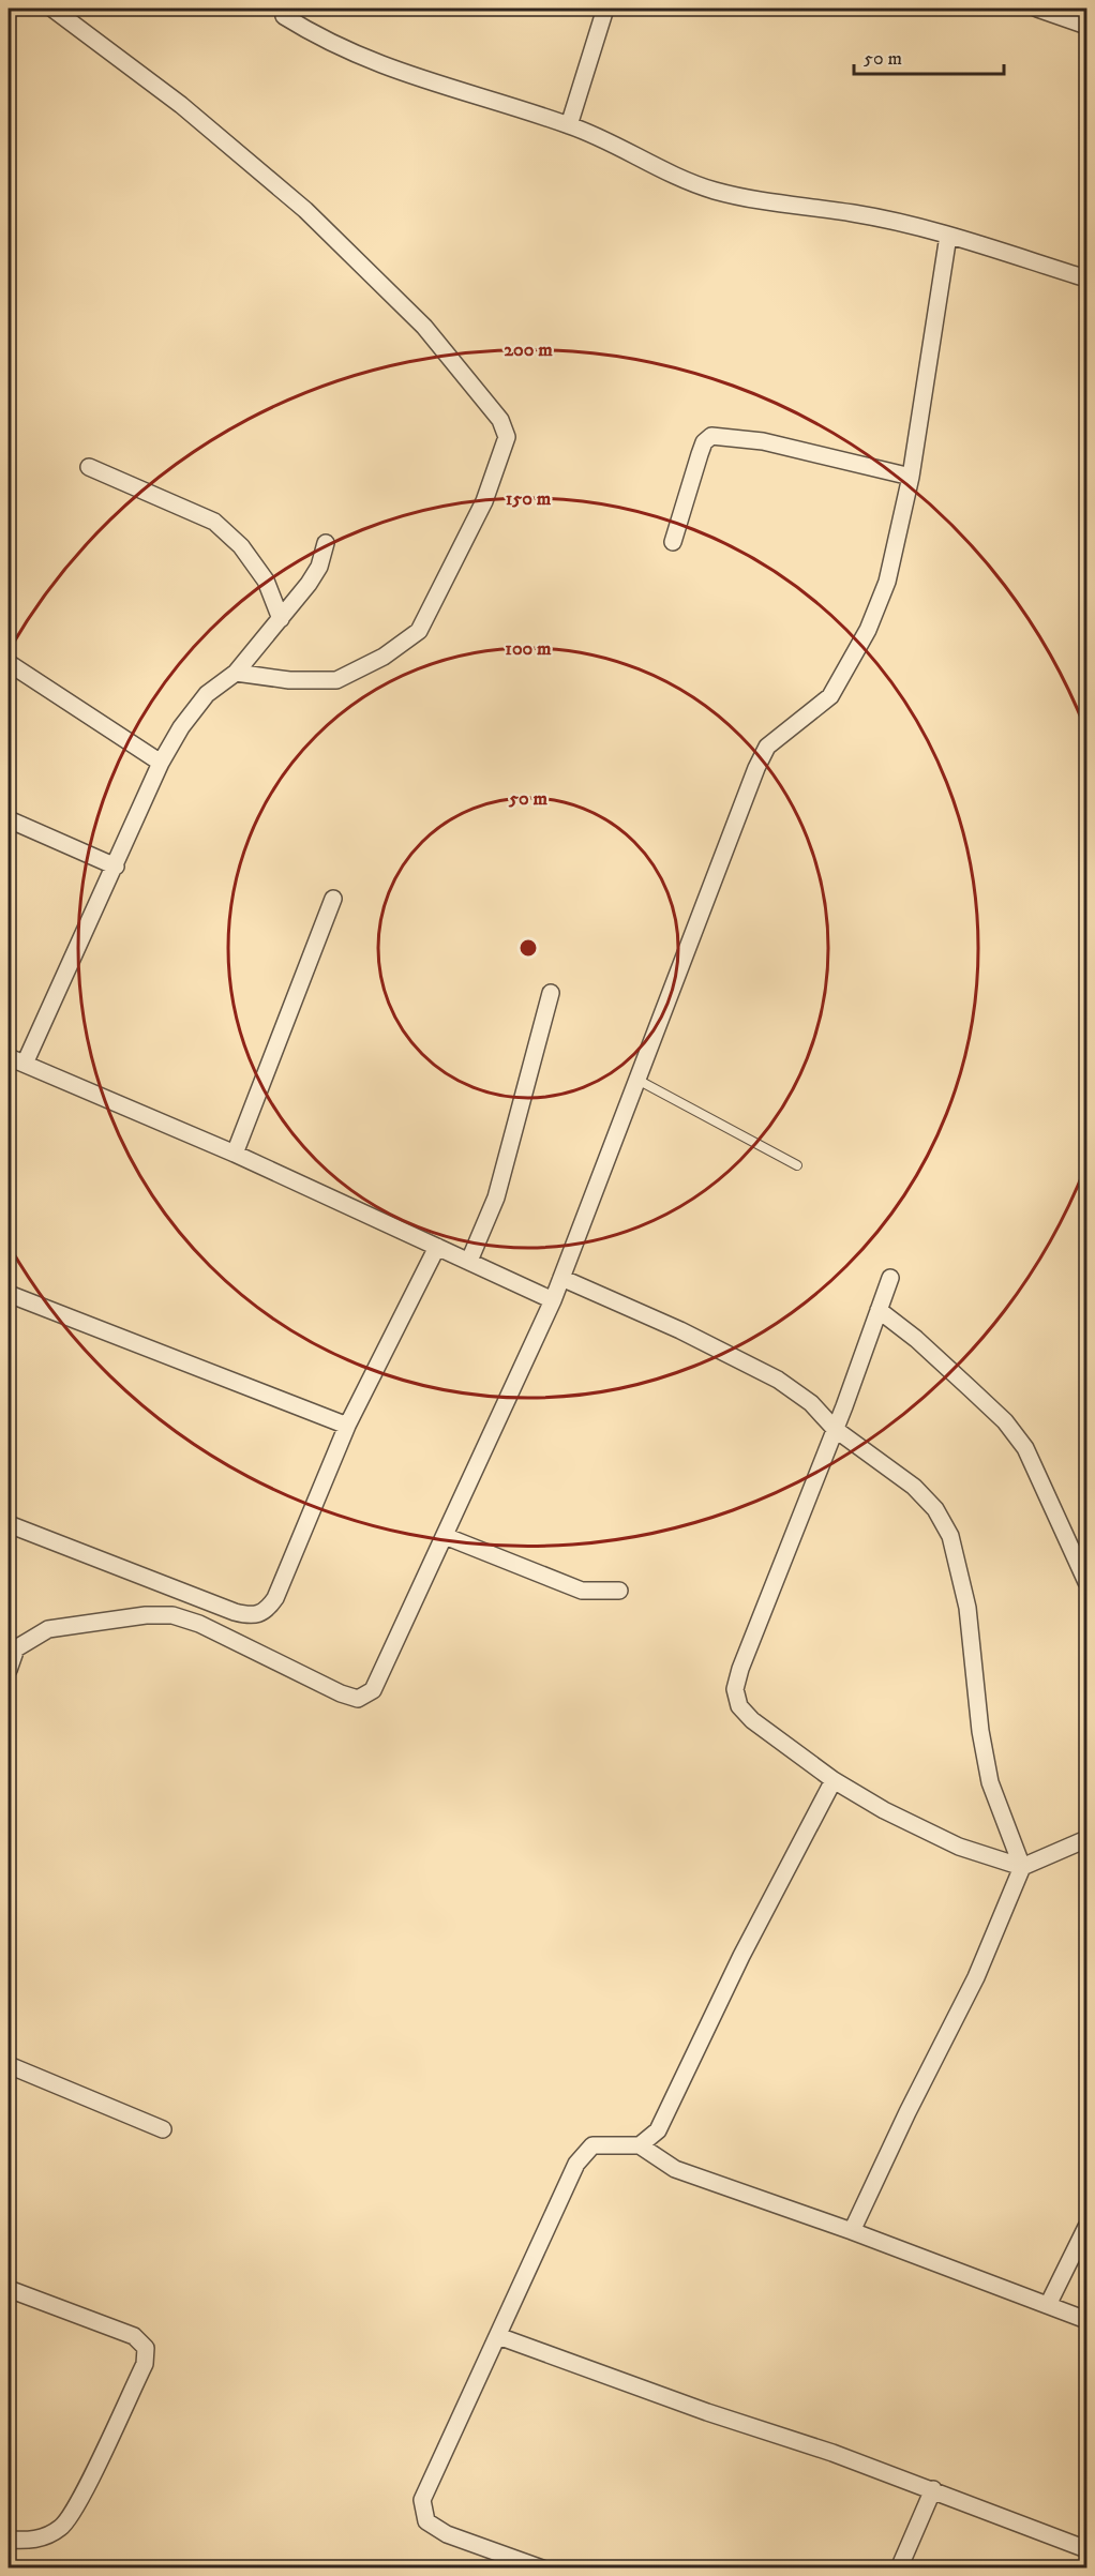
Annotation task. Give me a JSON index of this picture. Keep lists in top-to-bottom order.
{
  "scale_bar": "50 m",
  "rings": [
    "200 m",
    "150 m",
    "100 m",
    "50 m"
  ]
}
